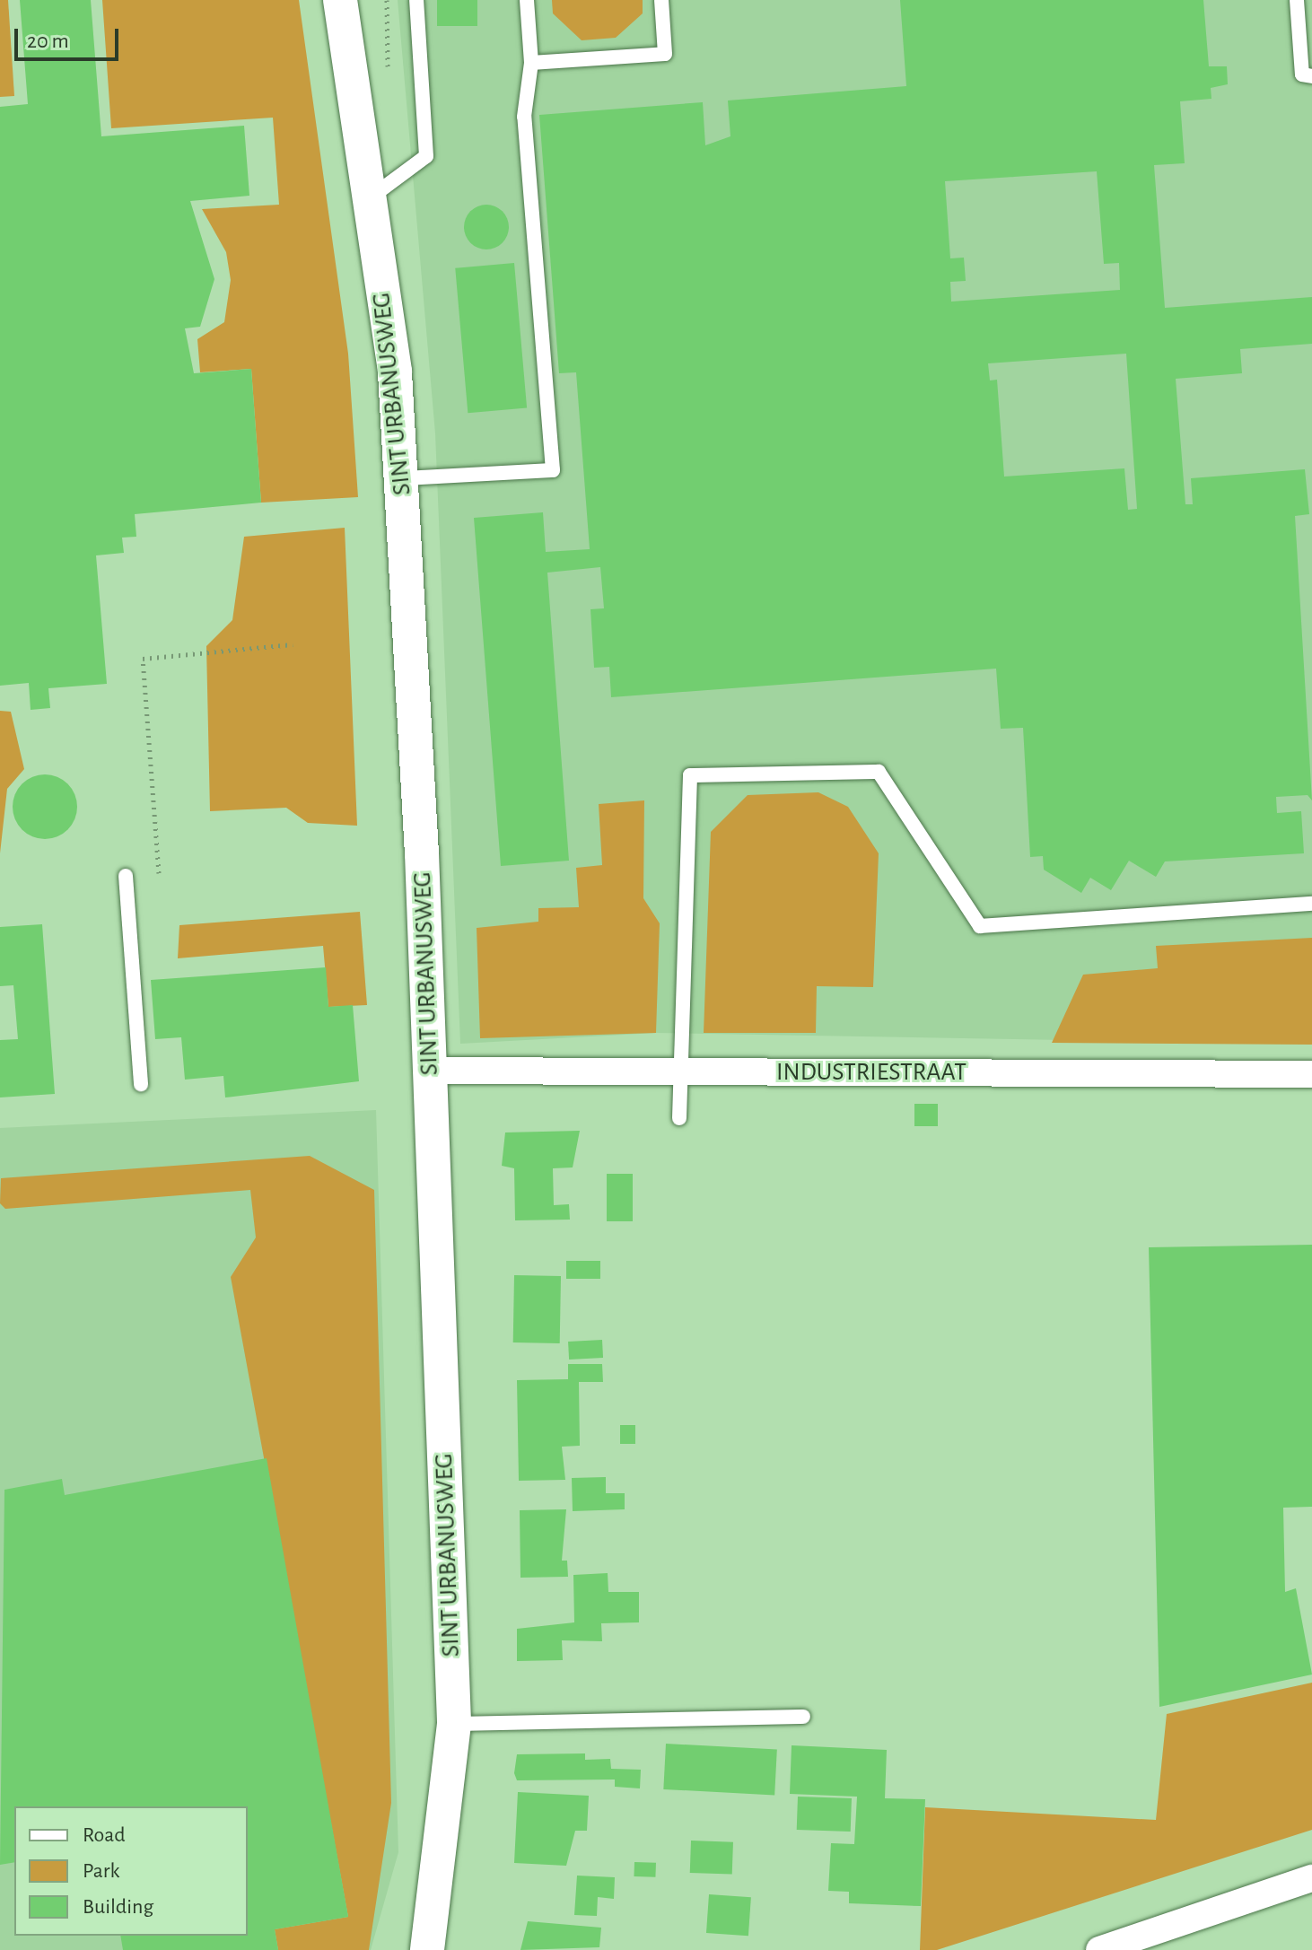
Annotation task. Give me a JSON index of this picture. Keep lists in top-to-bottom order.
{
  "streets": {
    "street": ["SINT URBANUSWEG", "INDUSTRIESTRAAT"]
  },
  "crossings": [
    ["SINT URBANUSWEG", "INDUSTRIESTRAAT"]
  ],
  "legend": ["Road", "Park", "Building"],
  "scale_bar": "20 m"
}
